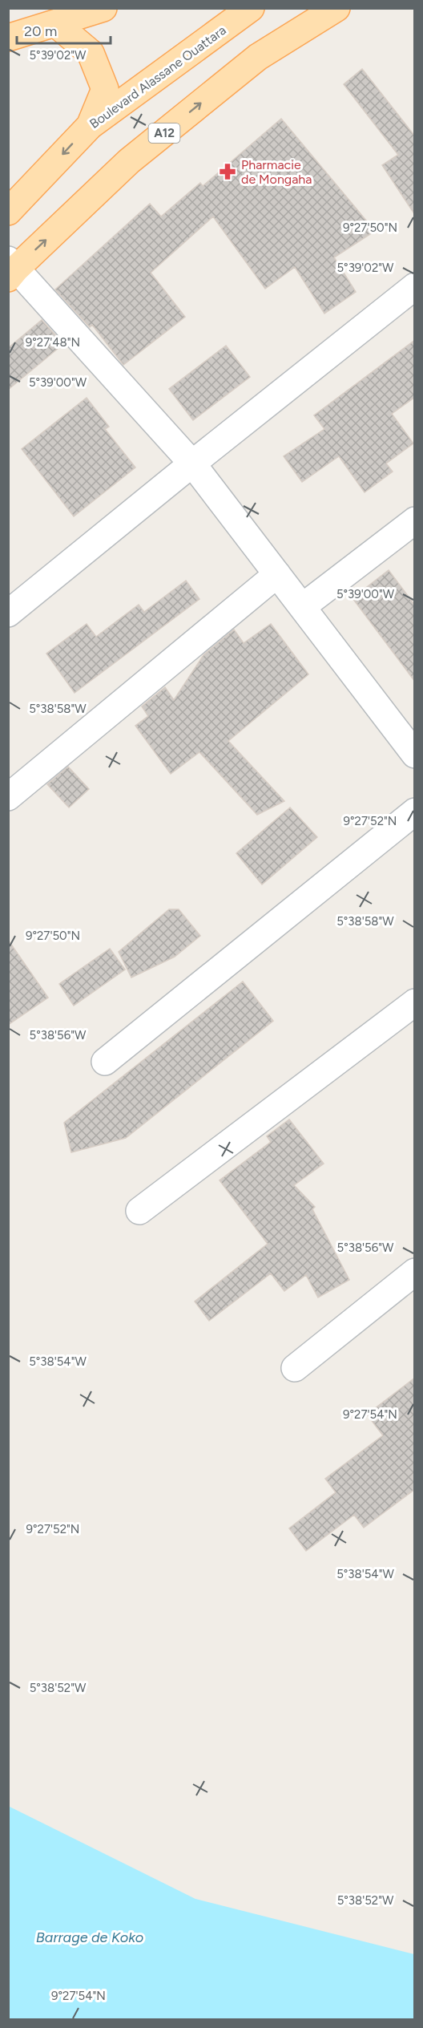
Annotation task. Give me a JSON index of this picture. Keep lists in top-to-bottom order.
{
  "streets": {
    "main road": ["Boulevard Alassane Ouattara", "A12"]
  },
  "water": ["Barrage de Koko"],
  "places": {
    "pharmacy": ["Pharmacie de Mongaha"]
  },
  "scale_bar": "20 m",
  "coordinates": [
    "5°39'02\"W",
    "9°27'50\"N",
    "9°27'48\"N",
    "5°39'00\"W",
    "5°38'58\"W",
    "9°27'52\"N",
    "5°38'56\"W",
    "5°38'54\"W",
    "9°27'54\"N",
    "5°38'52\"W"
  ]
}
